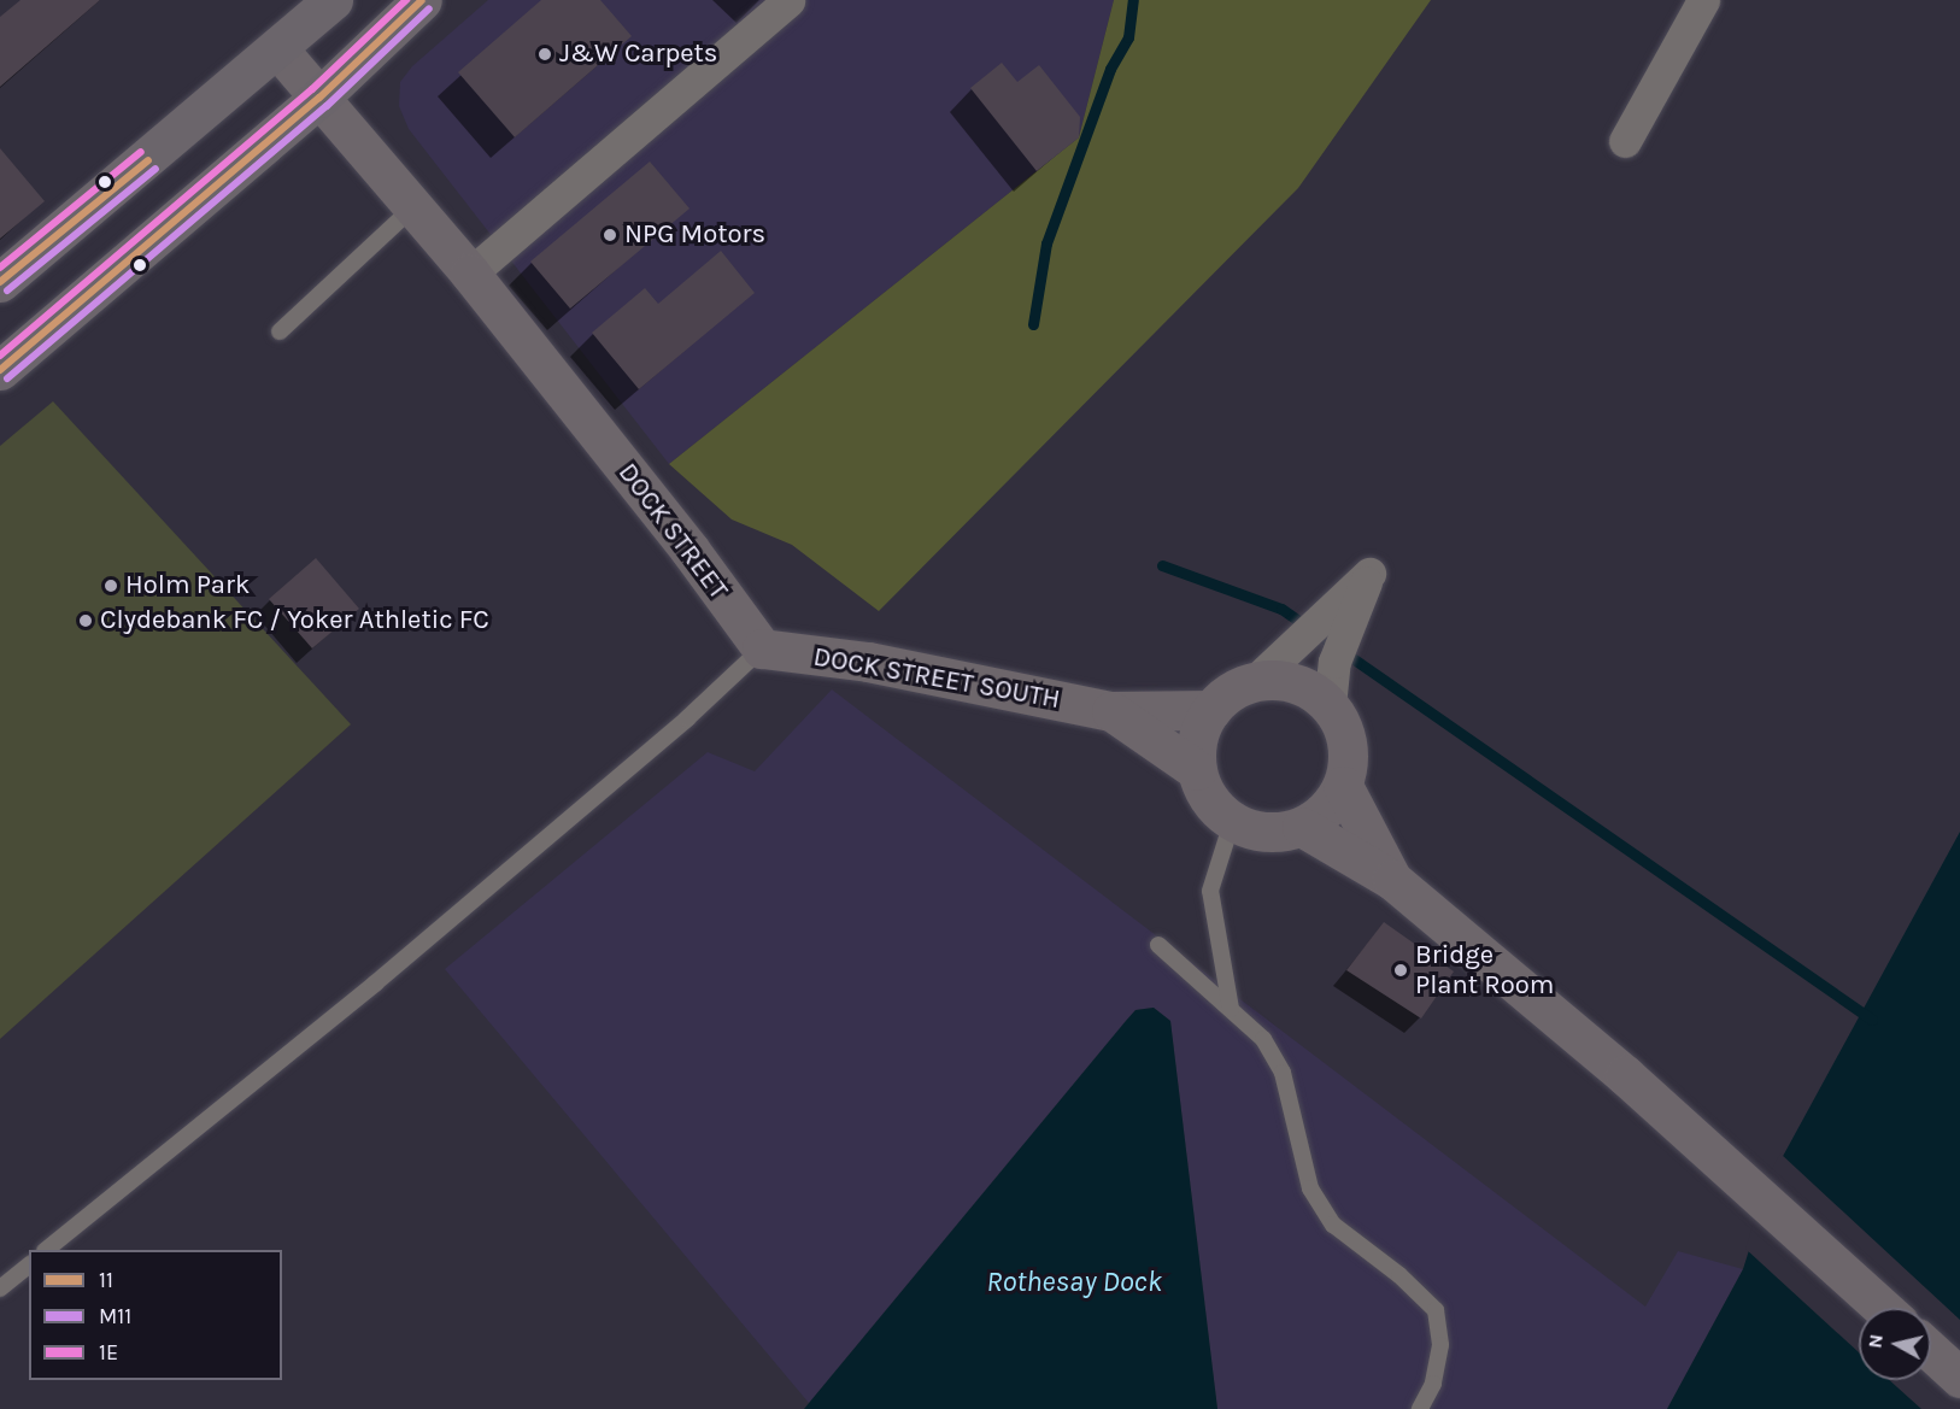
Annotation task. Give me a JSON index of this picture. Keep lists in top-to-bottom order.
{
  "streets": {
    "street": ["DOCK STREET", "DOCK STREET SOUTH"]
  },
  "crossings": [
    ["DOCK STREET", "DOCK STREET SOUTH"]
  ],
  "water": ["Rothesay Dock"],
  "places": [
    "J&W Carpets",
    "NPG Motors",
    "Holm Park",
    "Clydebank FC / Yoker Athletic FC",
    "Bridge Plant Room"
  ],
  "lines": ["transit line 11", "transit line 1E", "transit line M11"],
  "legend": ["11", "M11", "1E"],
  "north": "left"
}
